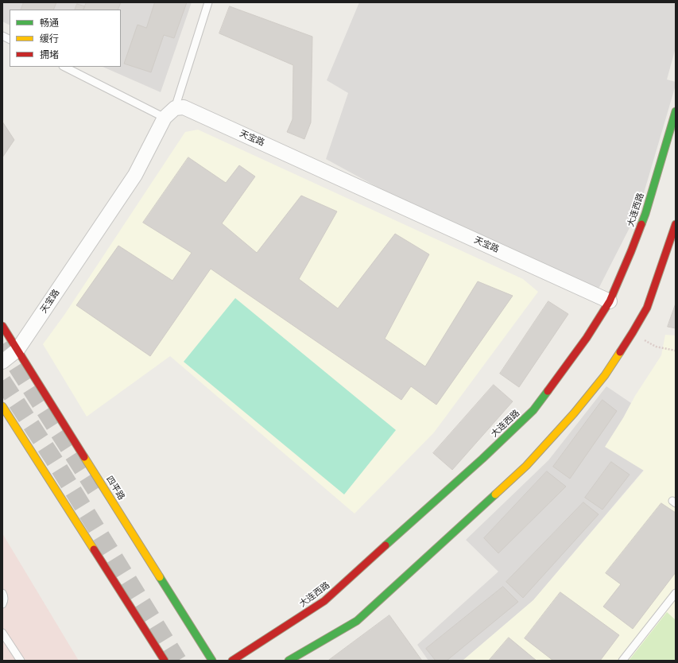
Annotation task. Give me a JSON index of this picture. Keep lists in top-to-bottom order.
{
  "streets": {
    "main road": ["大连西路", "四平路"],
    "street": ["天宝路"]
  },
  "crossings": [
    ["天宝路", "大连西路"],
    ["天宝路", "四平路"]
  ],
  "legend": ["畅通", "缓行", "拥堵"]
}
